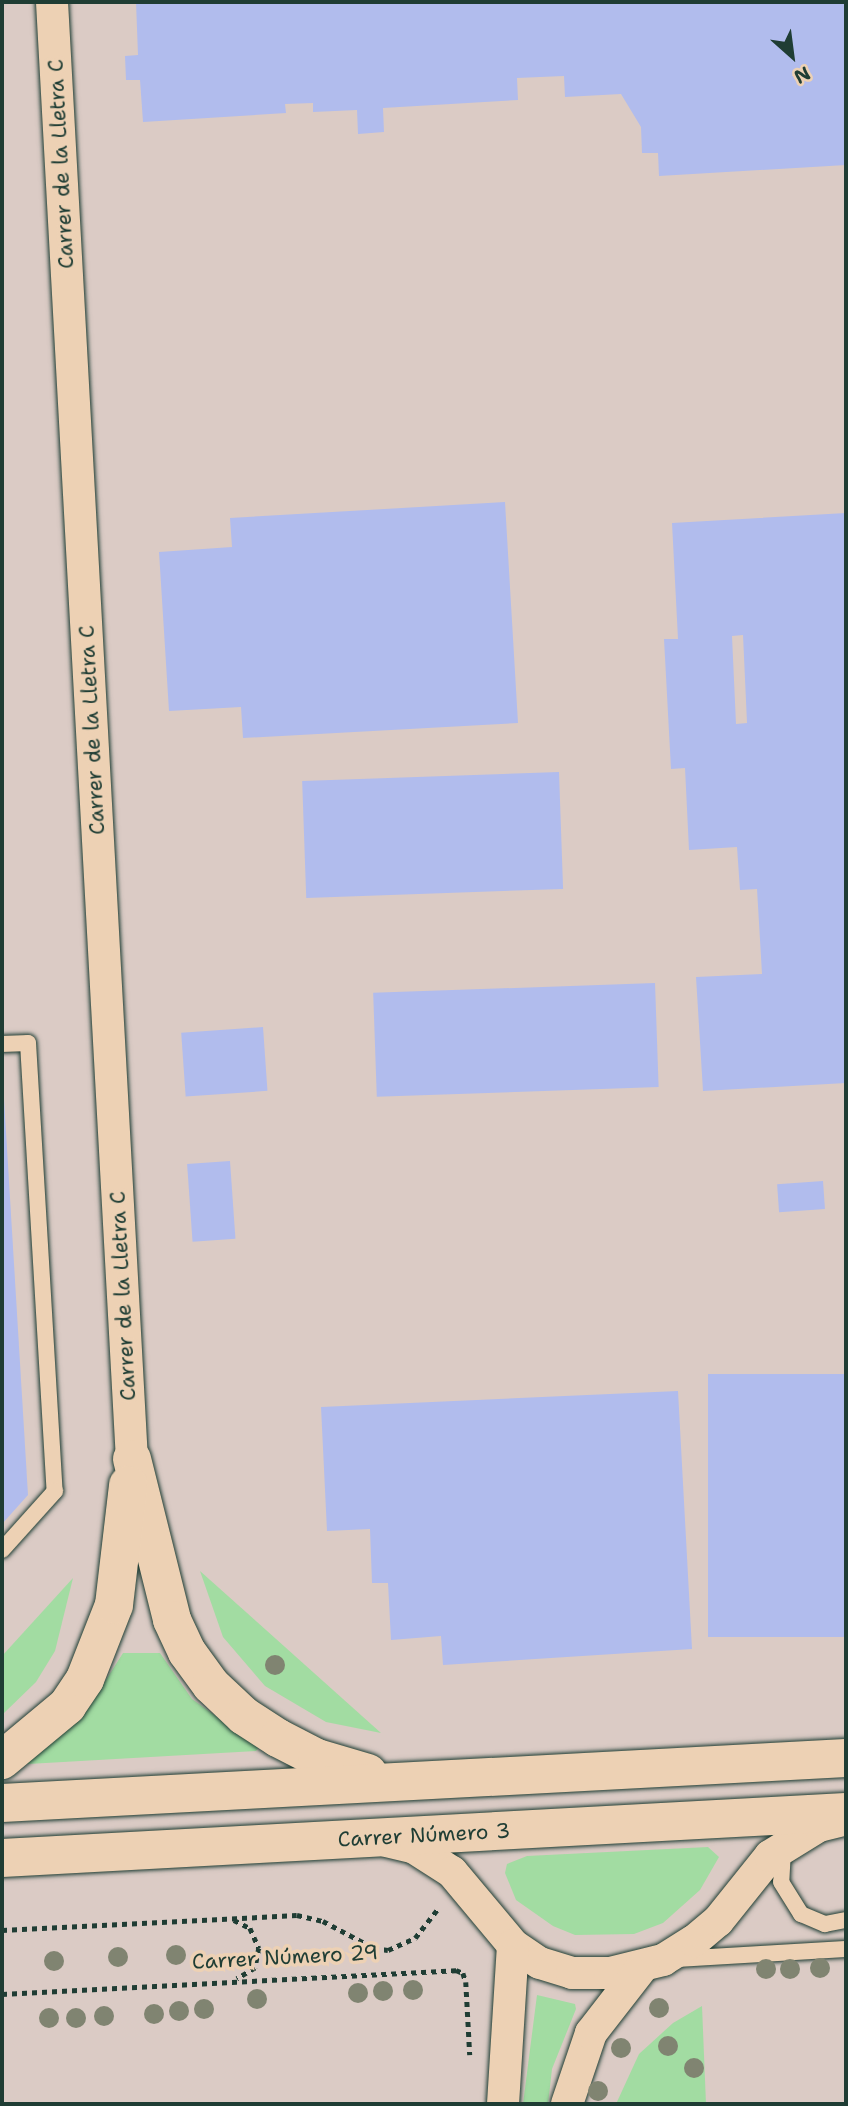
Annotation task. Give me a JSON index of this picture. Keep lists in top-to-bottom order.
{
  "streets": {
    "main road": ["Carrer Número 3"],
    "street": ["Carrer de la Lletra C"],
    "path": ["Carrer Número 29"]
  },
  "north": "bottom right"
}
